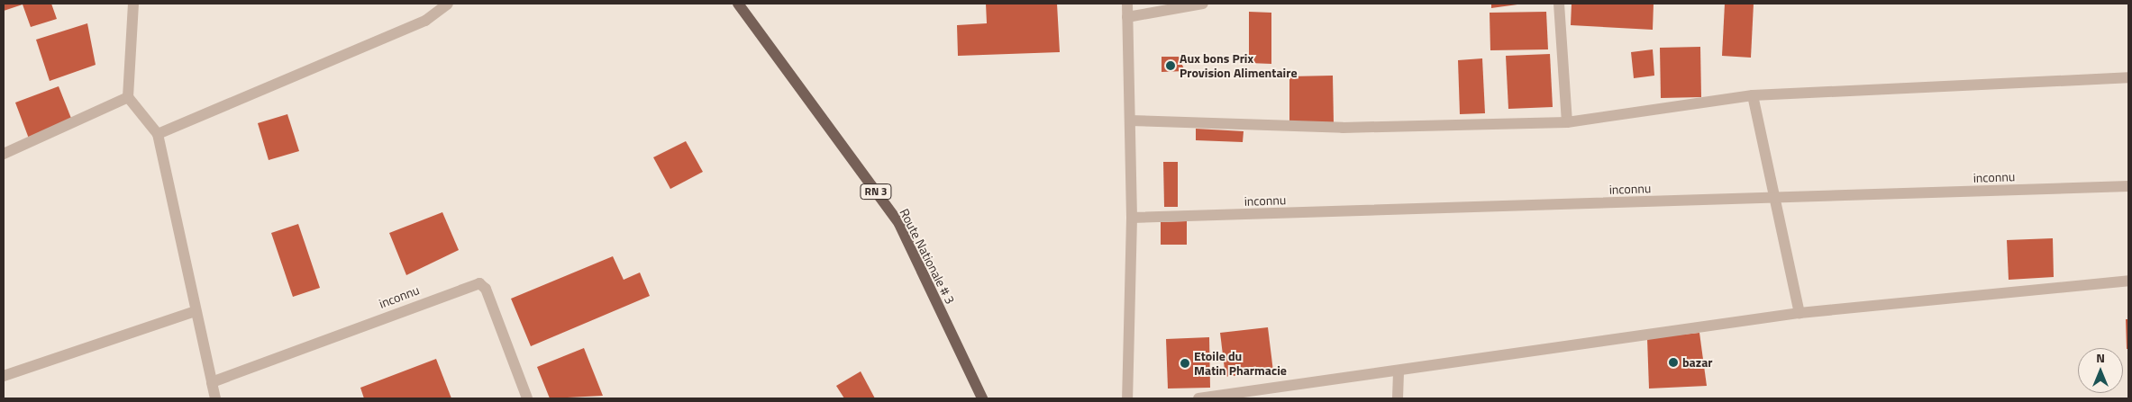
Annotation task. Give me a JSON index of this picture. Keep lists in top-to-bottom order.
{
  "streets": {
    "main road": ["RN 3", "Route Nationale # 3"],
    "street": ["inconnu"]
  },
  "places": ["Aux bons Prix Provision Alimentaire", "bazar", "Etoile du Matin Pharmacie"],
  "north": "top"
}
